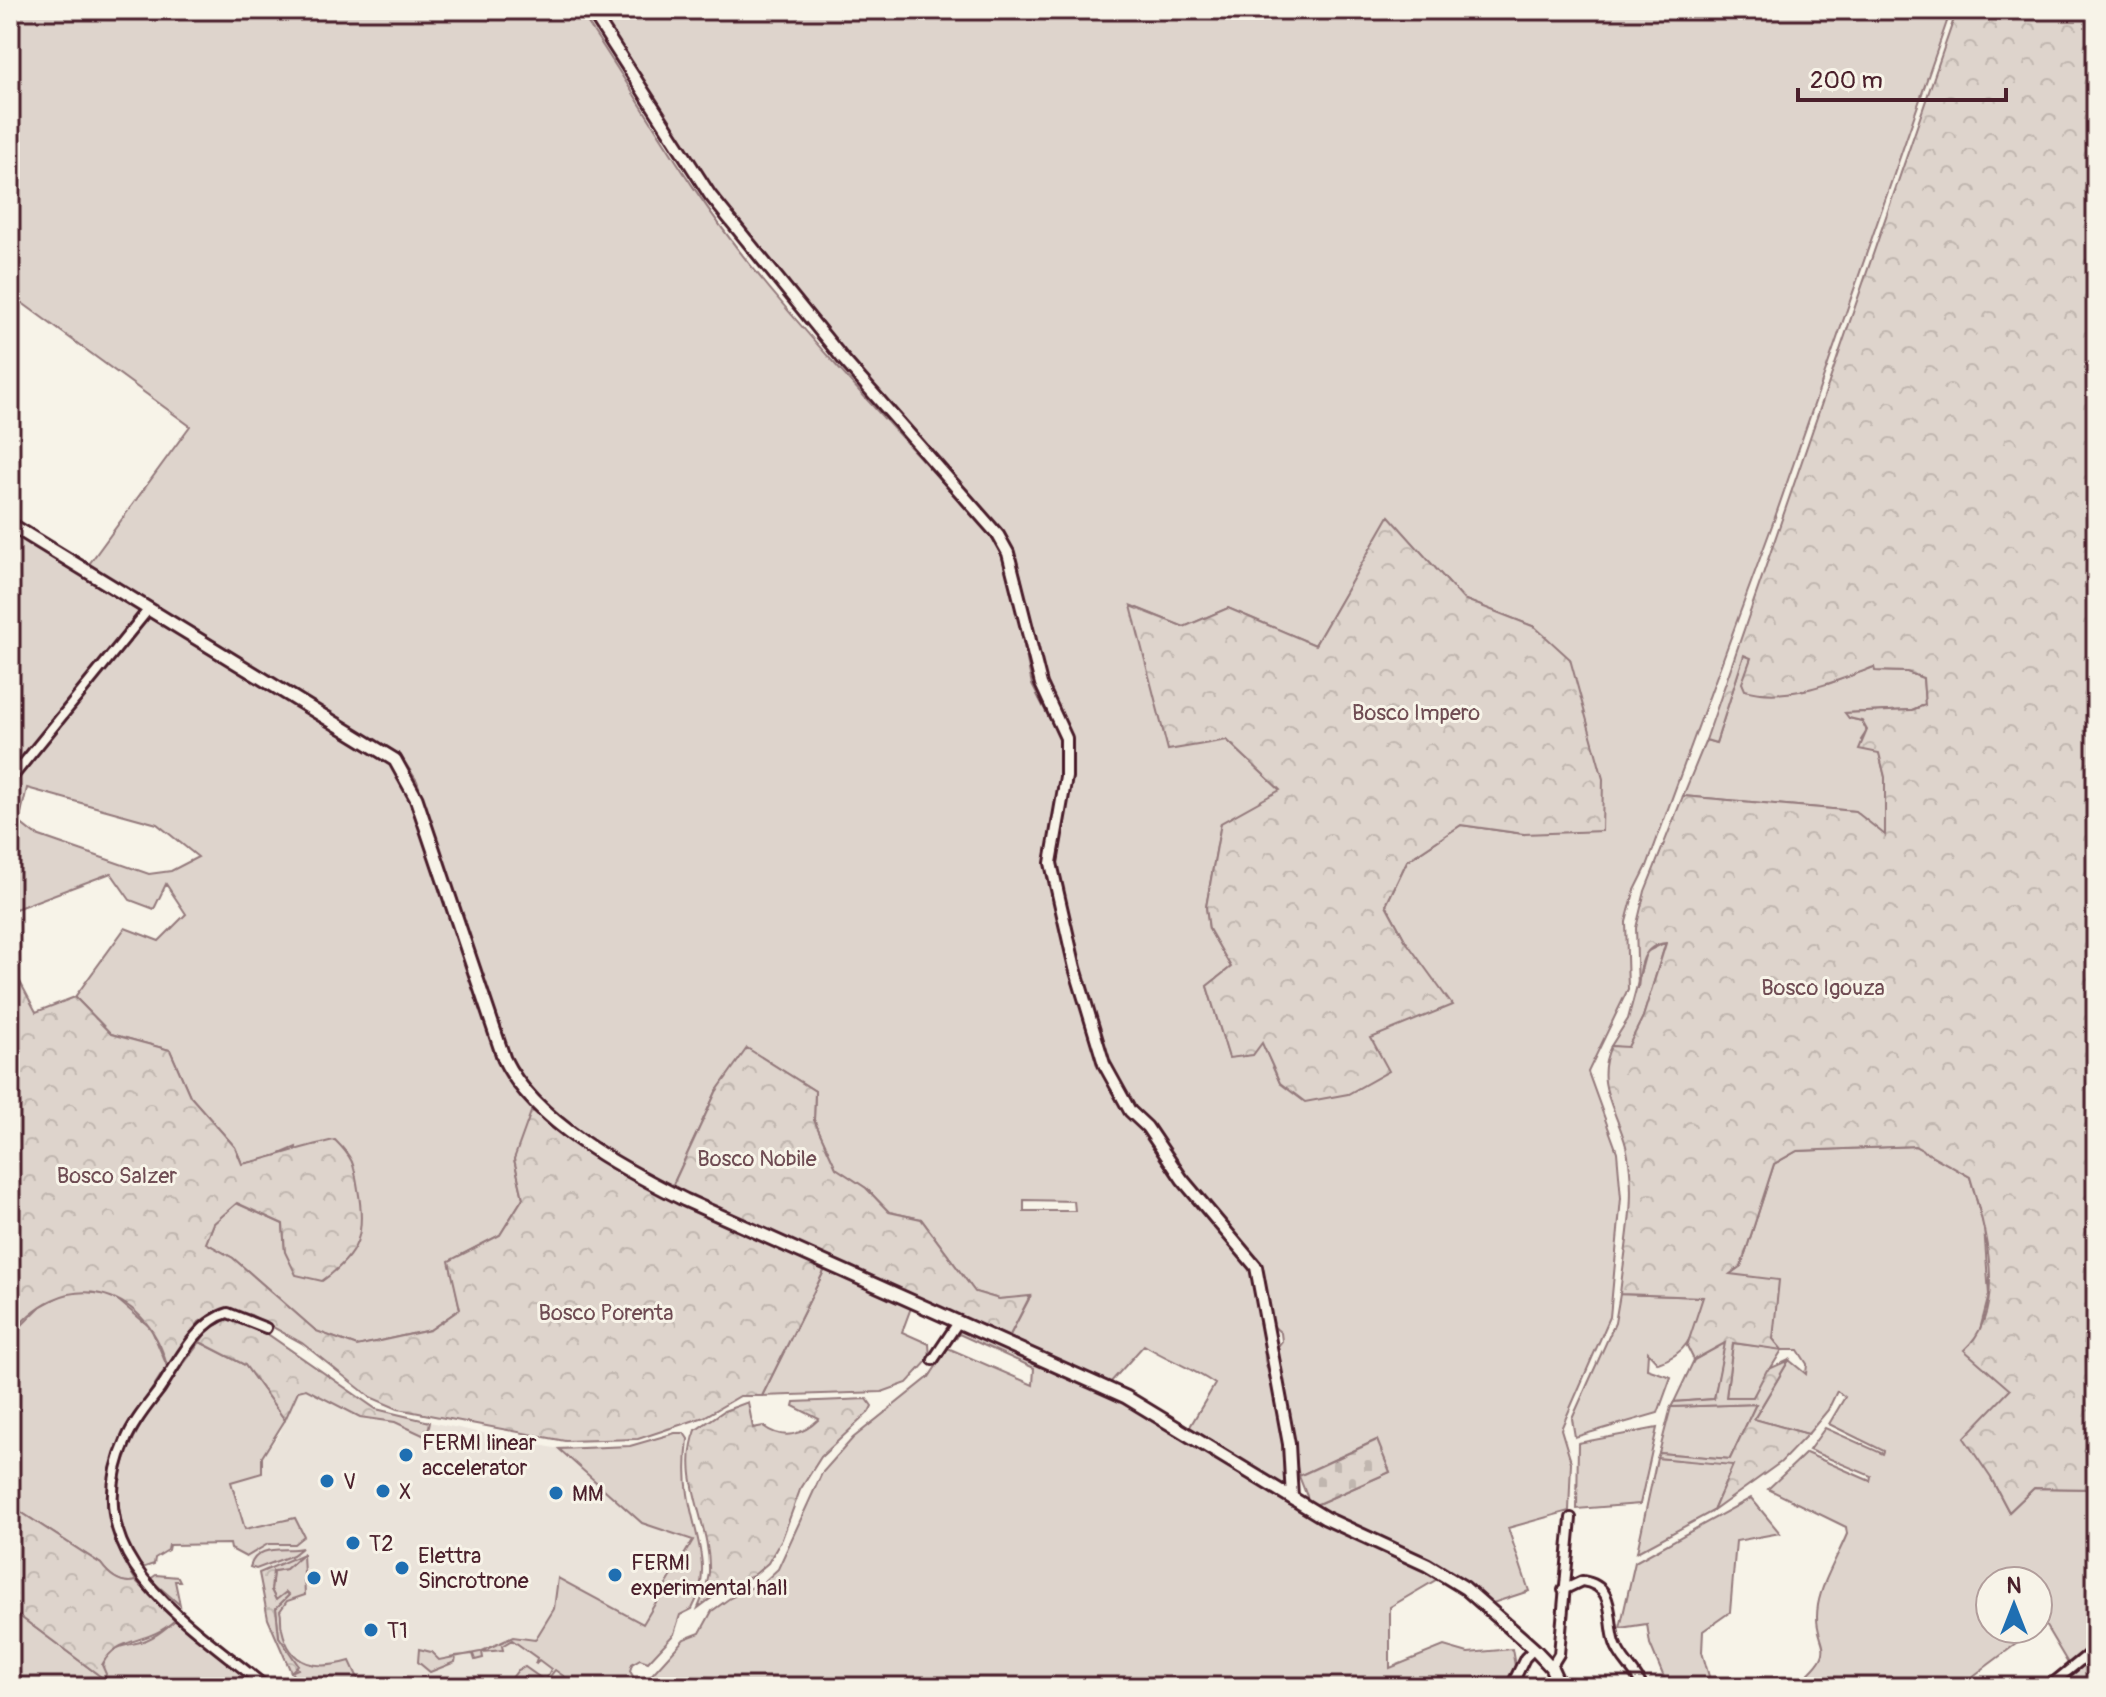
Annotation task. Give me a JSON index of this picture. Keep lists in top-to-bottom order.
{
  "parks": [
    "Bosco Impero",
    "Bosco Igouza",
    "Bosco Nobile",
    "Bosco Salzer",
    "Bosco Porenta"
  ],
  "places": [
    "FERMI linear accelerator",
    "V",
    "X",
    "MM",
    "T2",
    "Elettra Sincrotrone",
    "FERMI experimental hall",
    "W",
    "T1"
  ],
  "scale_bar": "200 m",
  "north": "top"
}
